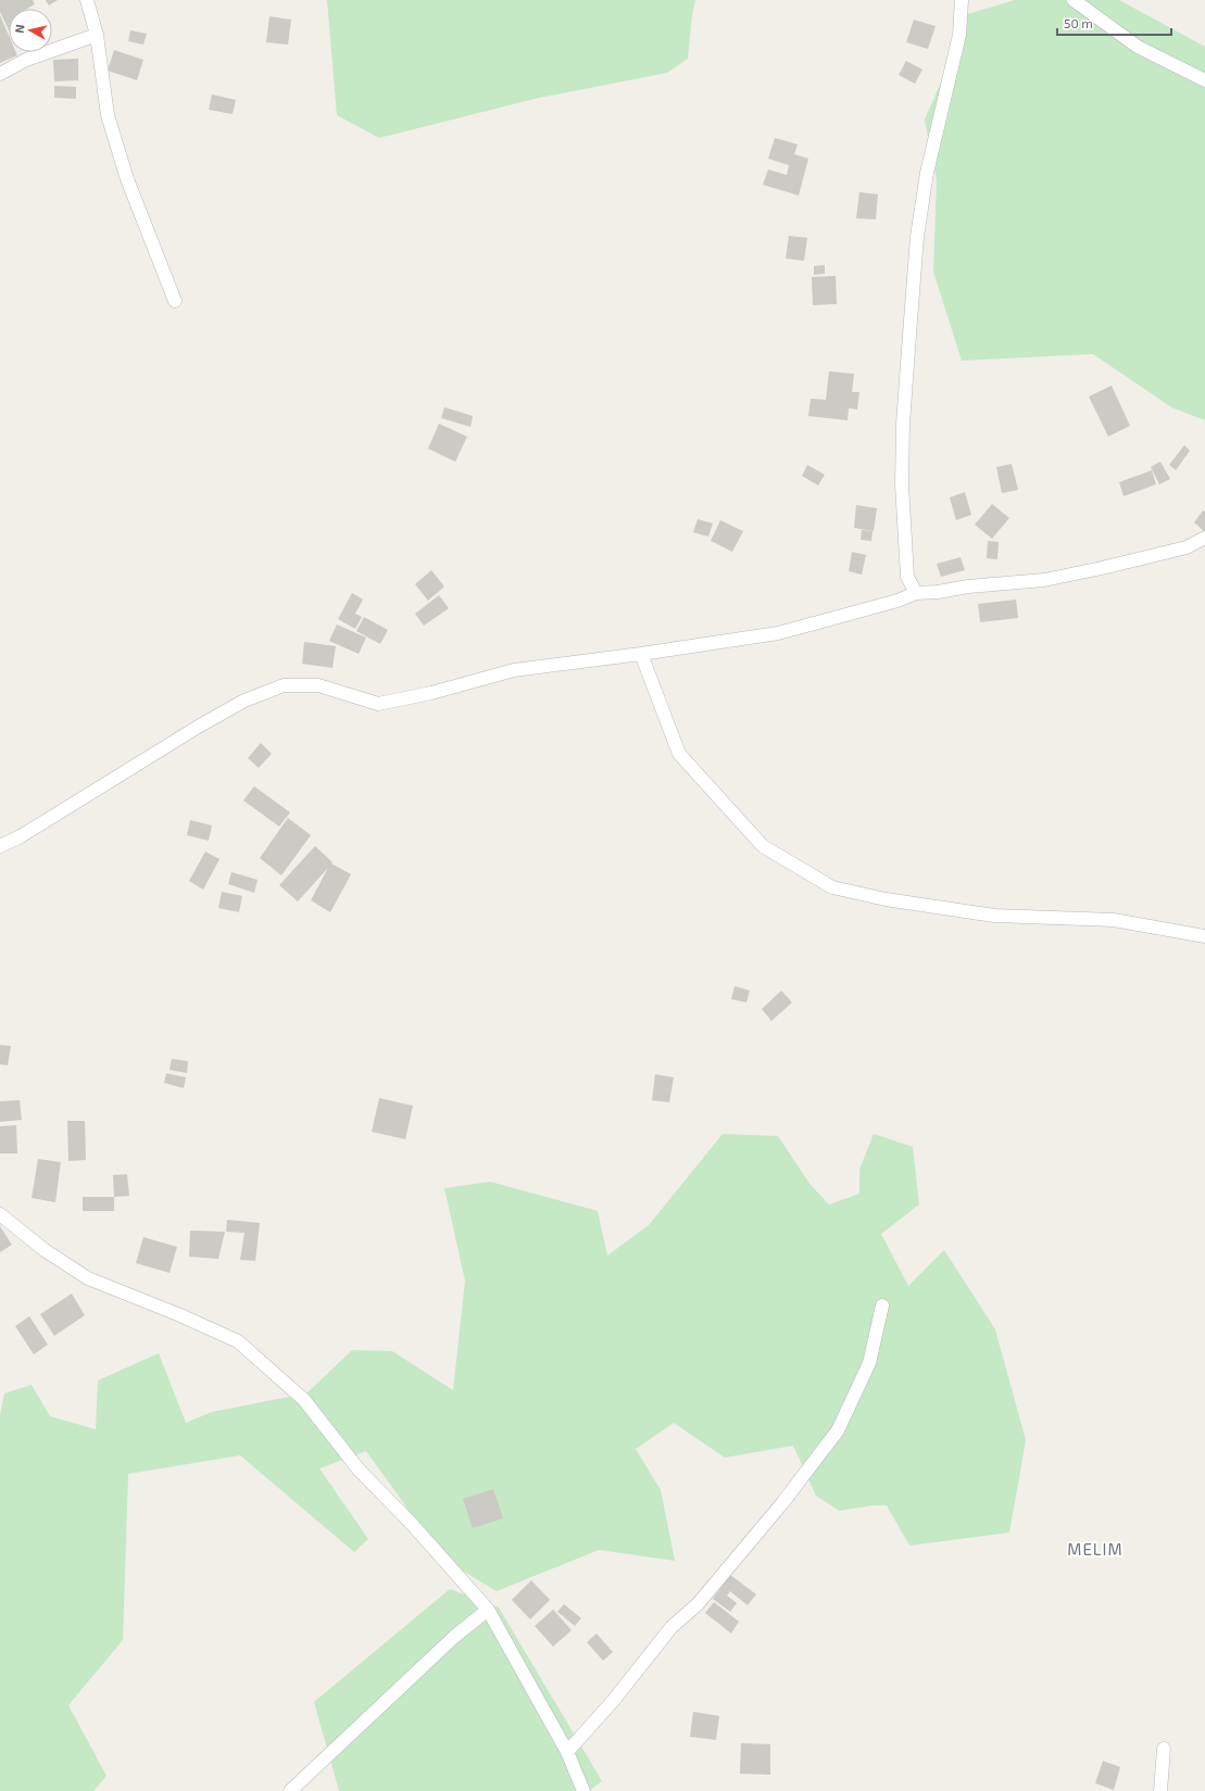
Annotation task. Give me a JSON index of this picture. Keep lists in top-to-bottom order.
{
  "districts": ["MELIM"],
  "scale_bar": "50 m",
  "north": "left"
}
